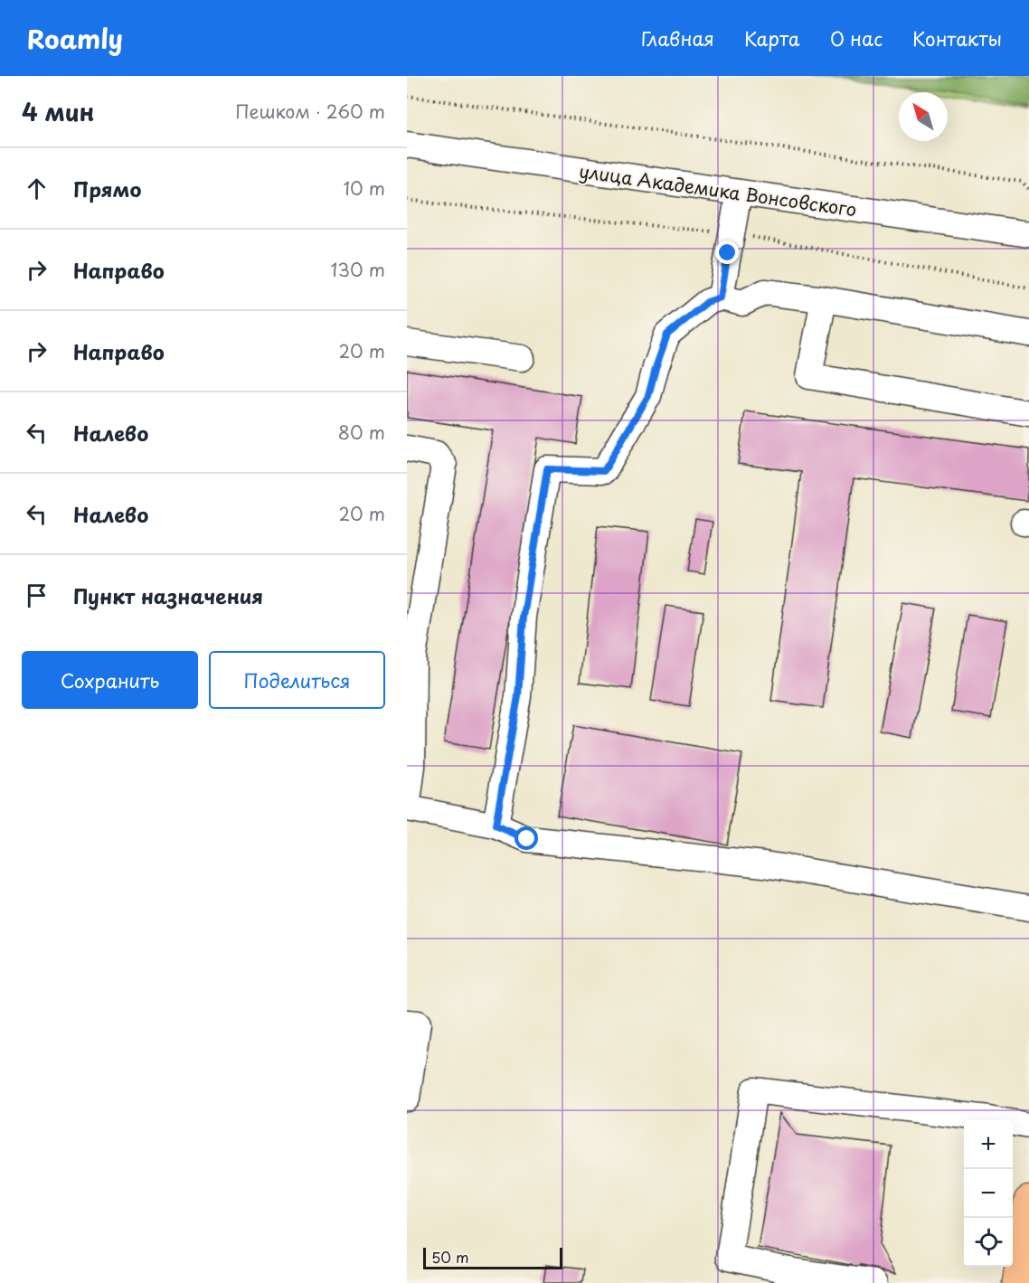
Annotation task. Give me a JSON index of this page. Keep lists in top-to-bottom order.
{
  "streets": {
    "street": ["улица Академика Вонсовского"]
  },
  "scale_bar": "50 m",
  "north": "top left",
  "page": {
    "header": "Roamly",
    "nav": [
      "Главная",
      "Карта",
      "О нас",
      "Контакты"
    ],
    "heading": ["4 мин", "Пешком · 260 m"],
    "list": [
      ["Прямо", "10 m"],
      ["Направо", "130 m"],
      ["Направо", "20 m"],
      ["Налево", "80 m"],
      ["Налево", "20 m"],
      "Пункт назначения"
    ],
    "buttons": ["Сохранить", "Поделиться"],
    "map_buttons": ["+", "−"],
    "scale": "50 m"
  }
}
